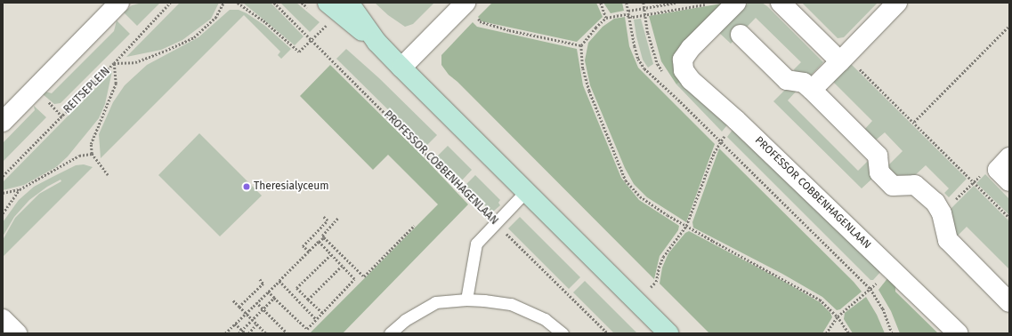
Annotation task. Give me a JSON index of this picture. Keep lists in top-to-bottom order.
{
  "streets": {
    "street": ["PROFESSOR COBBENHAGENLAAN"],
    "path": ["REITSEPLEIN"]
  },
  "places": ["Theresialyceum"]
}
